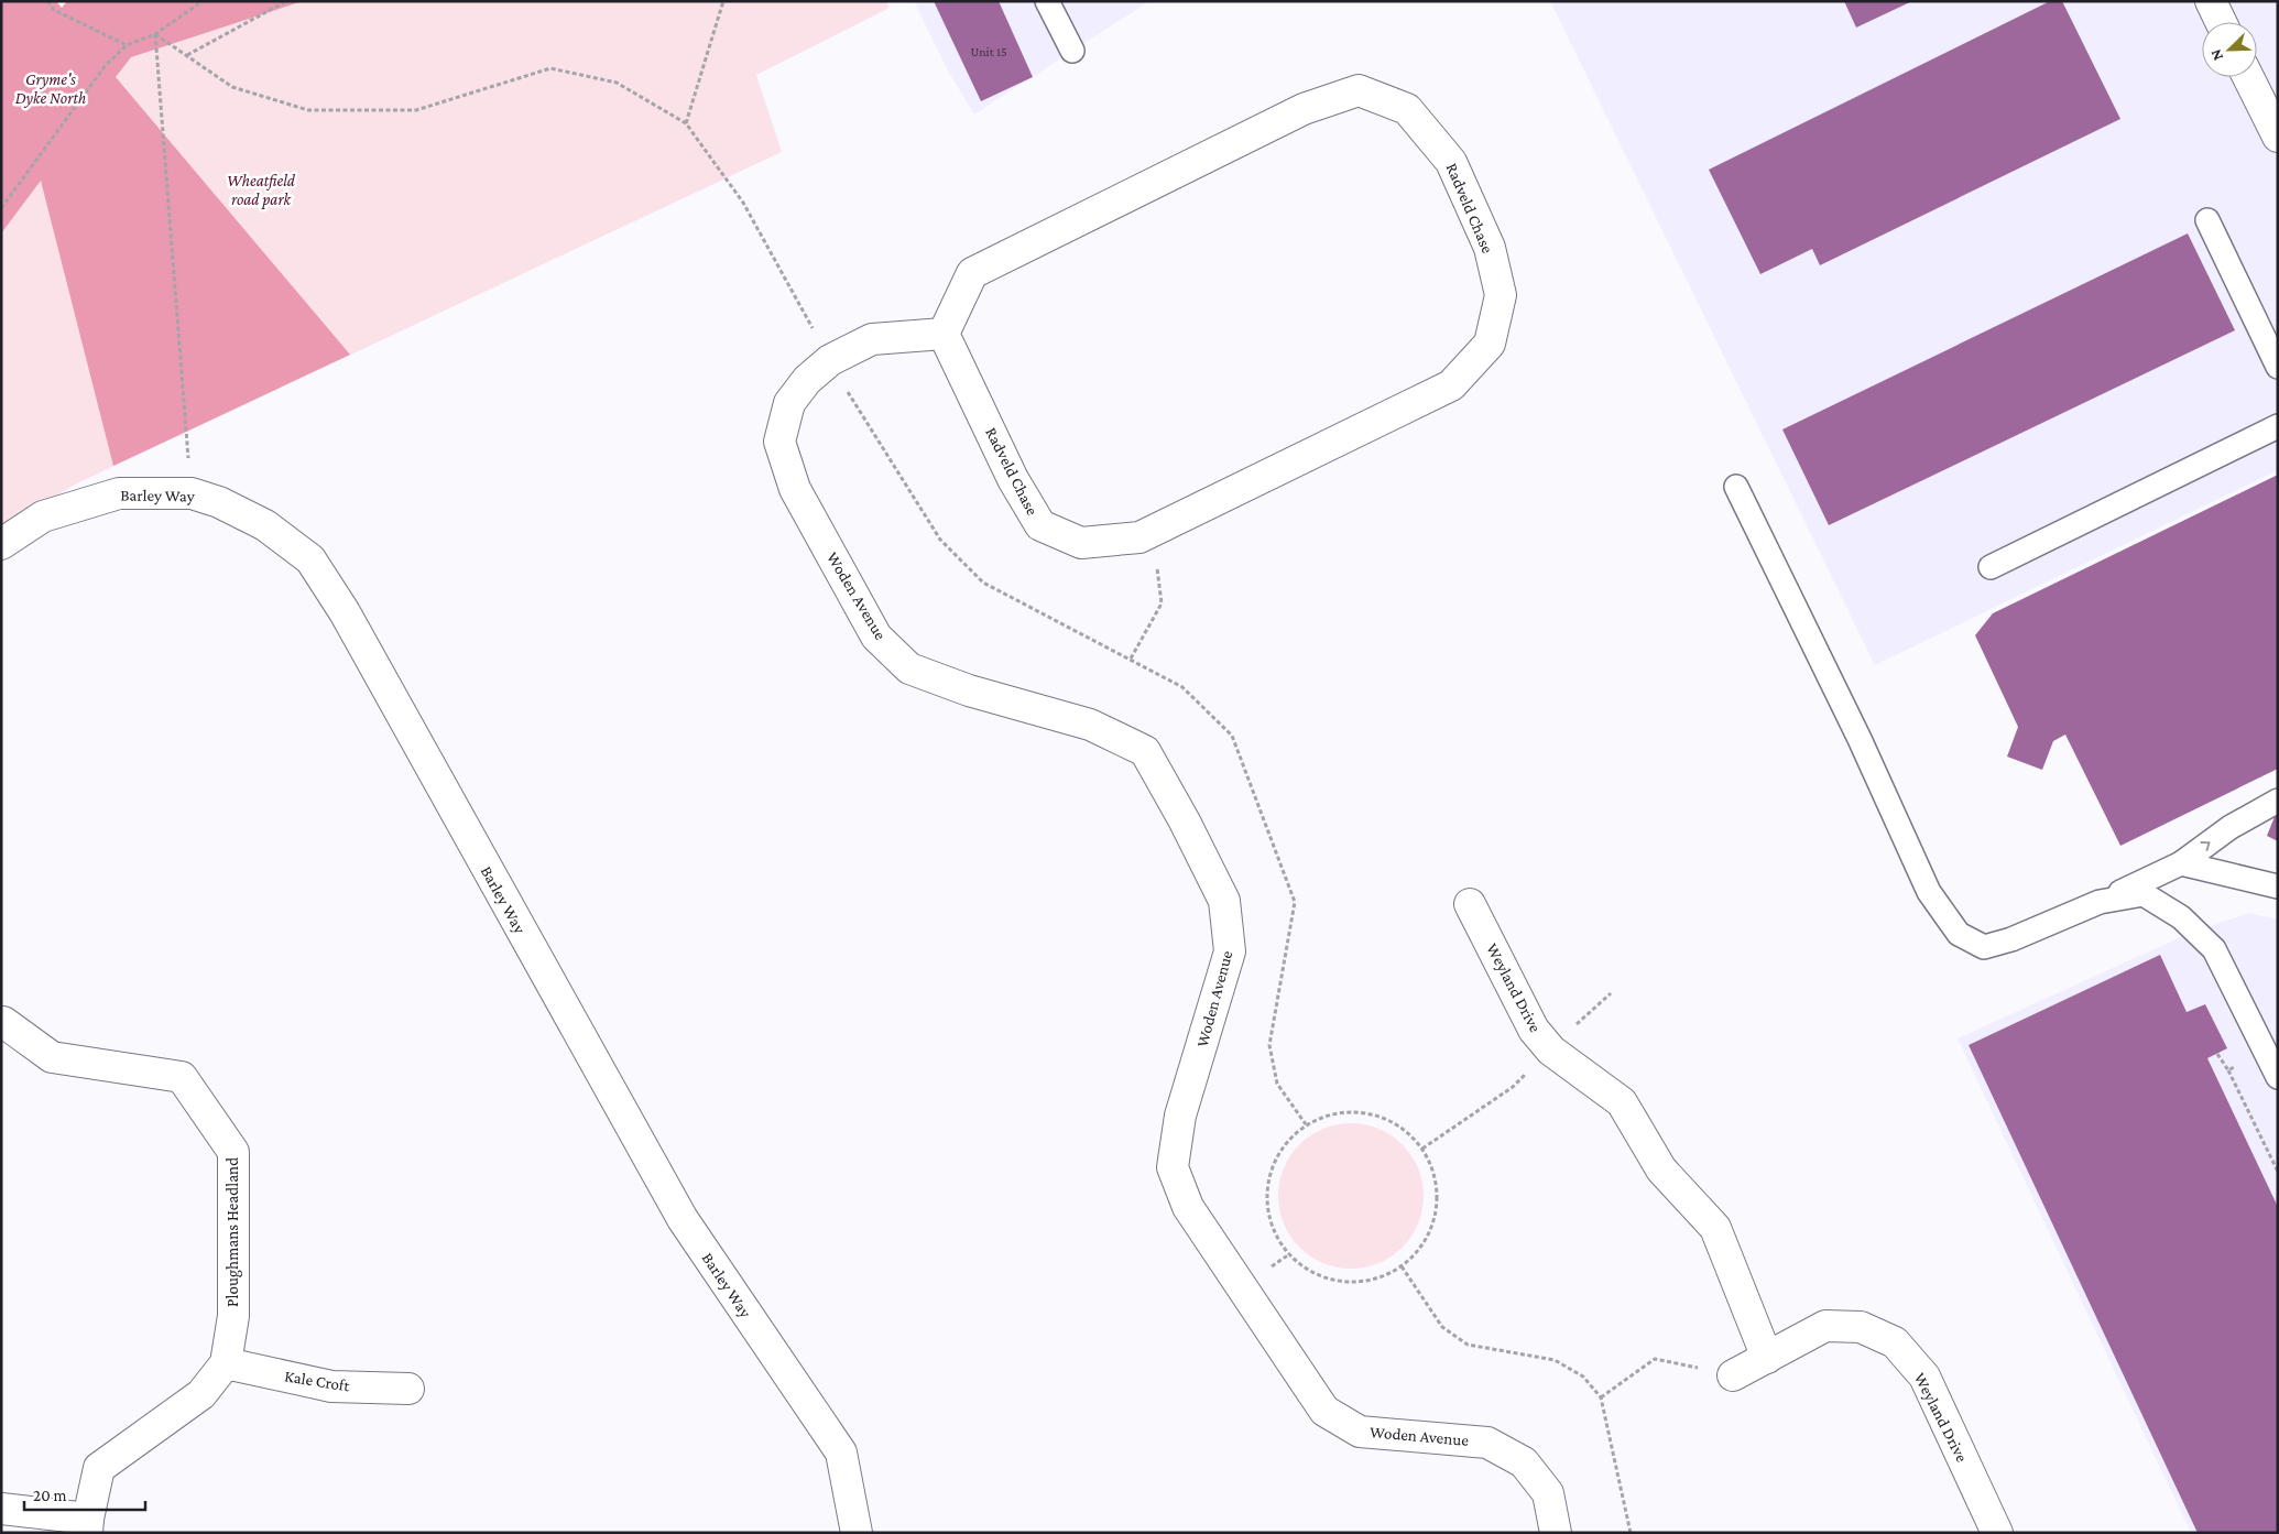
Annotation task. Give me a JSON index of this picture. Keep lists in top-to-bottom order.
{
  "streets": {
    "street": [
      "Radveld Chase",
      "Barley Way",
      "Woden Avenue",
      "Weyland Drive",
      "Ploughmans Headland",
      "Kale Croft"
    ]
  },
  "crossings": [
    ["Ploughmans Headland", "Kale Croft"]
  ],
  "parks": ["Gryme's Dyke North", "Wheatfield road park"],
  "house_numbers": ["Unit 15"],
  "scale_bar": "20 m",
  "north": "bottom left"
}
